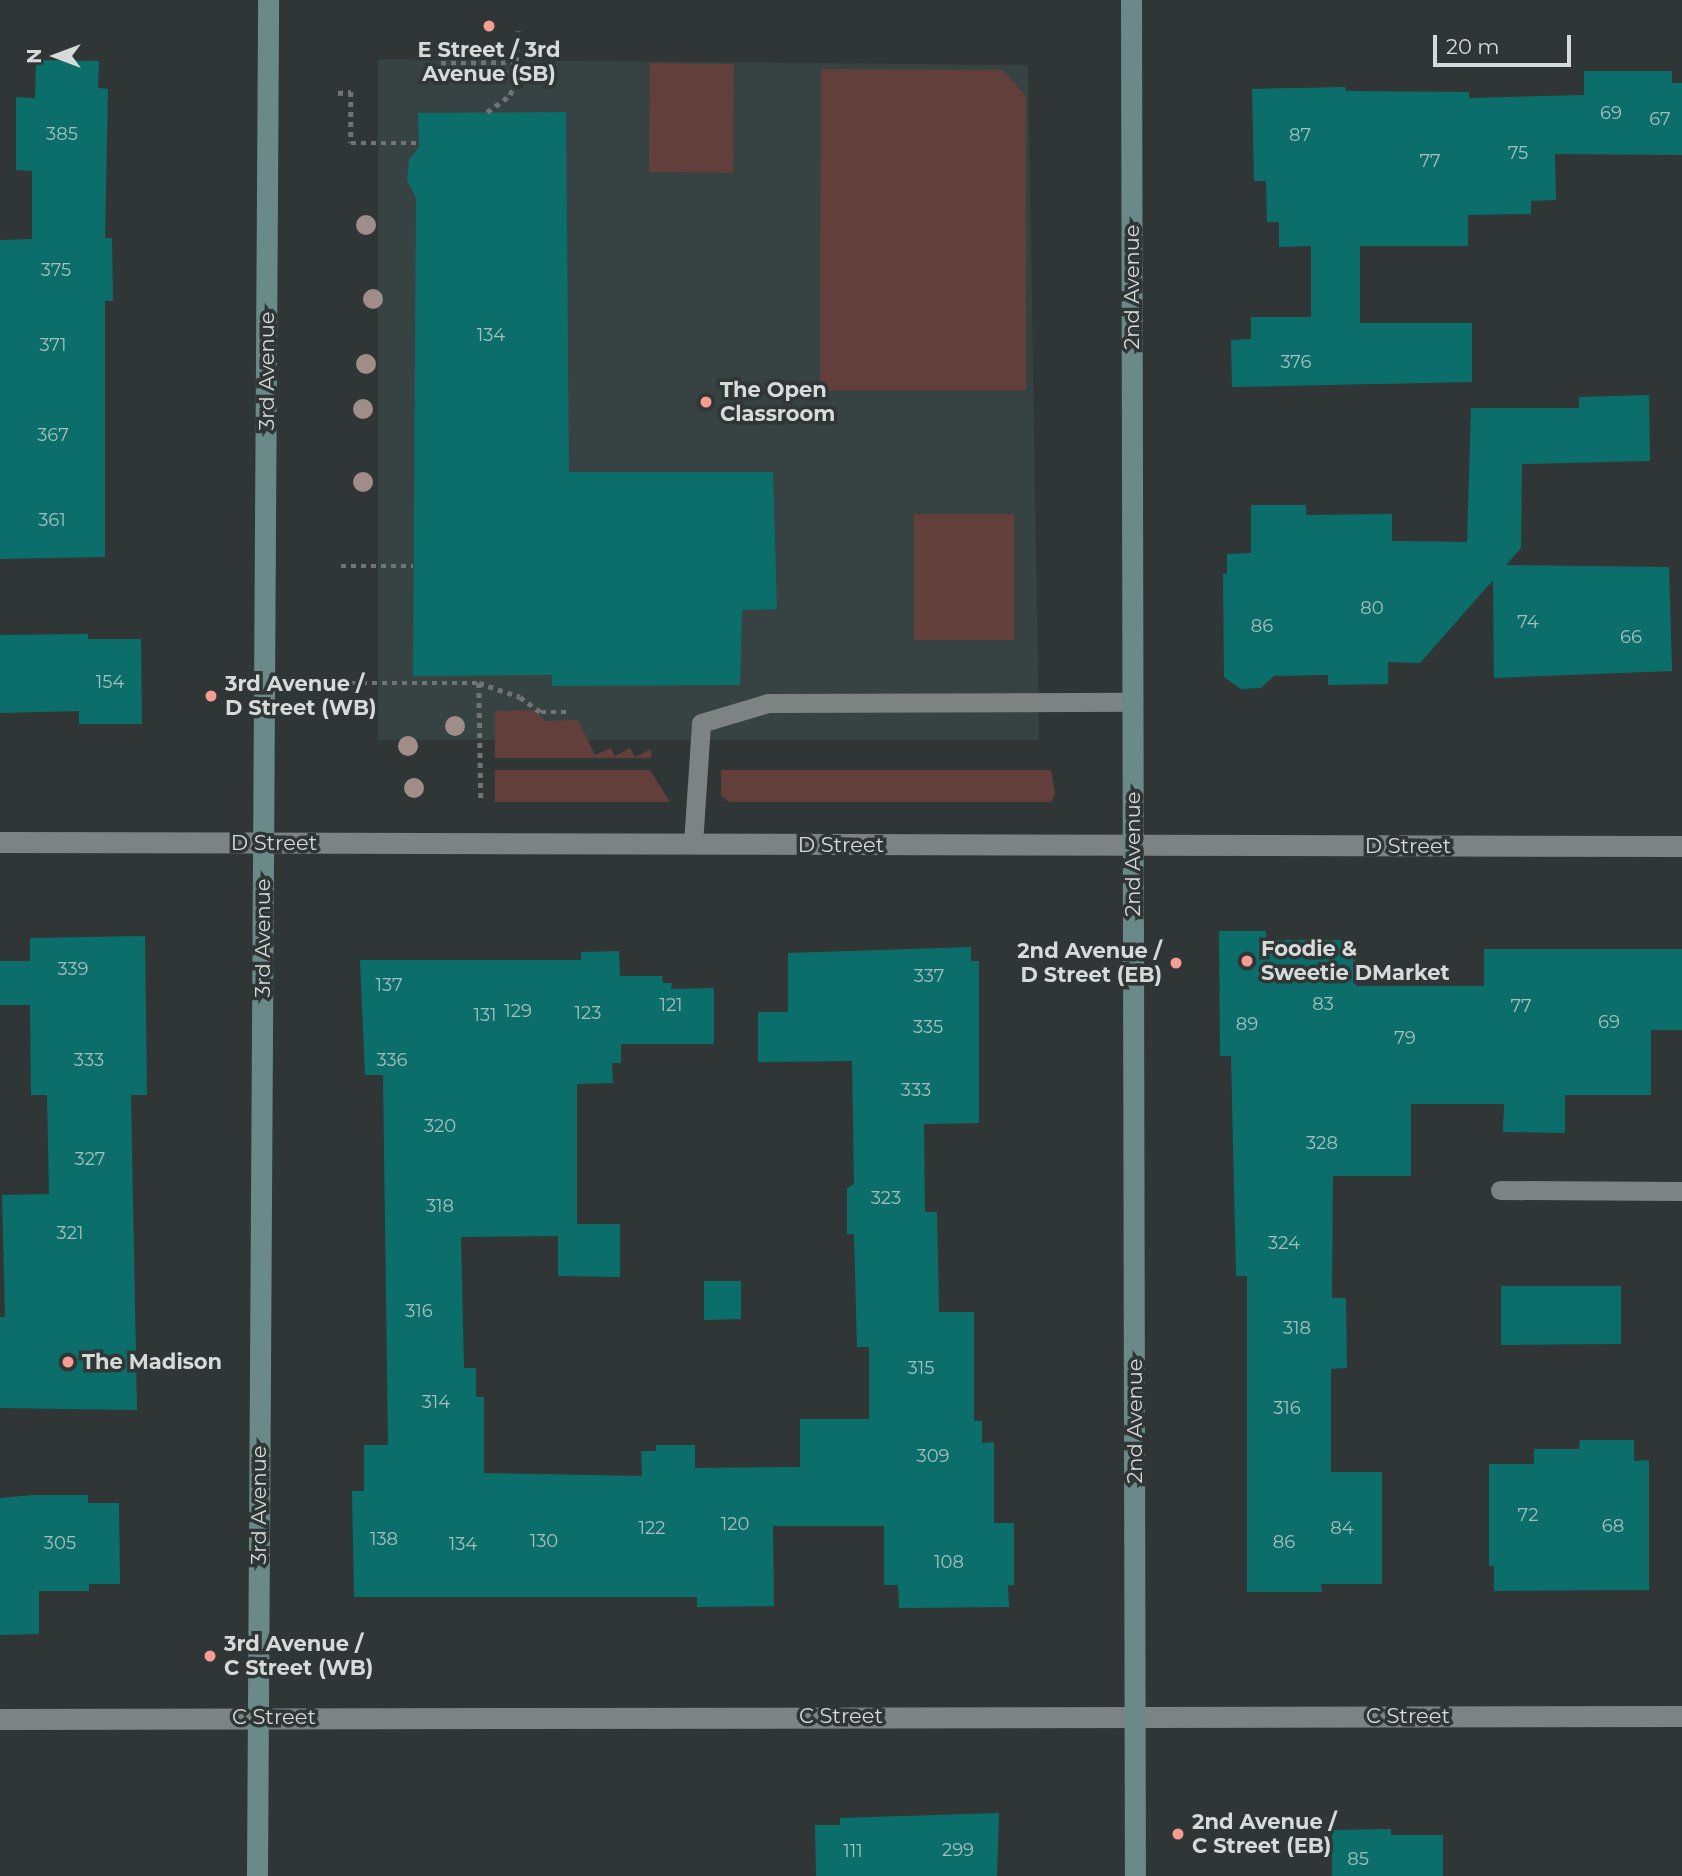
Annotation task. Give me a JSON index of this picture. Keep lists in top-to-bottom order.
{
  "streets": {
    "street": [
      "2nd Avenue",
      "3rd Avenue",
      "D Street",
      "C Street"
    ]
  },
  "crossings": [
    ["2nd Avenue", "D Street"],
    ["2nd Avenue", "C Street"],
    ["3rd Avenue", "D Street"],
    ["3rd Avenue", "C Street"]
  ],
  "places": [
    "E Street / 3rd Avenue (SB)",
    "The Open Classroom",
    "3rd Avenue / D Street (WB)",
    "Foodie & Sweetie DMarket",
    "2nd Avenue / D Street (EB)",
    "The Madison",
    "3rd Avenue / C Street (WB)",
    "2nd Avenue / C Street (EB)"
  ],
  "house_numbers": [
    "69",
    "67",
    "385",
    "87",
    "75",
    "77",
    "375",
    "134",
    "371",
    "376",
    "367",
    "361",
    "80",
    "74",
    "86",
    "66",
    "154",
    "339",
    "337",
    "137",
    "83",
    "121",
    "77",
    "129",
    "123",
    "131",
    "69",
    "89",
    "335",
    "79",
    "333",
    "336",
    "333",
    "320",
    "328",
    "327",
    "323",
    "318",
    "321",
    "324",
    "316",
    "318",
    "315",
    "314",
    "316",
    "309",
    "72",
    "120",
    "68",
    "122",
    "84",
    "138",
    "130",
    "86",
    "305",
    "134",
    "108",
    "299",
    "111",
    "85"
  ],
  "scale_bar": "20 m",
  "north": "left"
}
